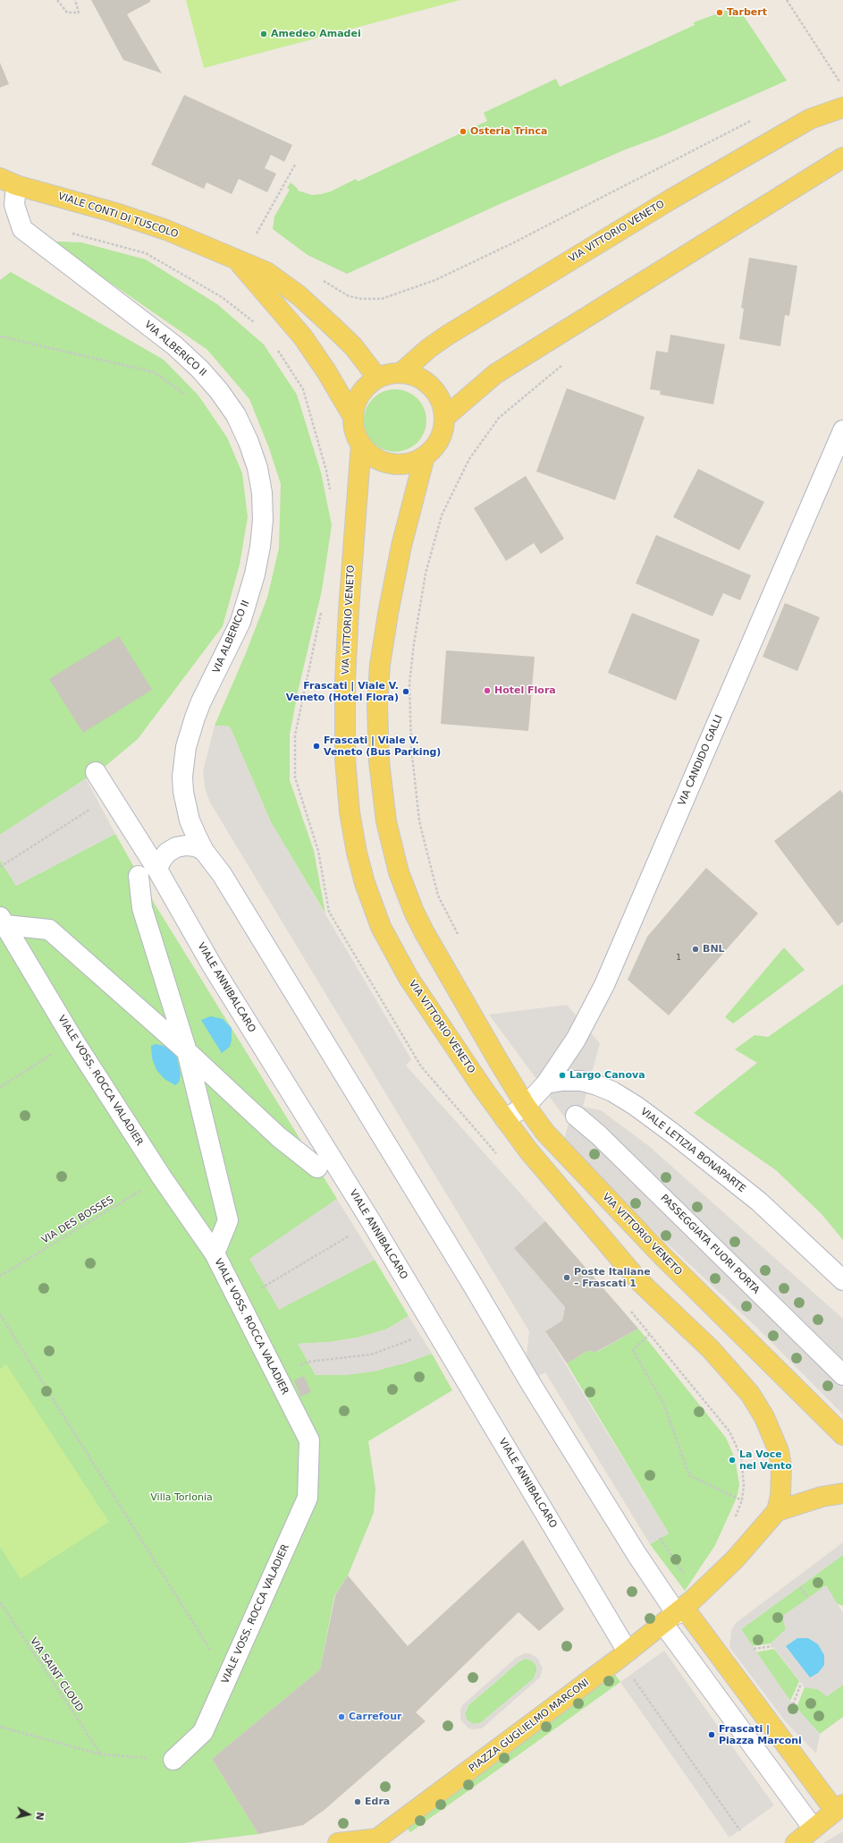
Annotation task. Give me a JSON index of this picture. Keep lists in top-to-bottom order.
{
  "streets": {
    "main road": ["VIALE CONTI DI TUSCOLO", "VIA VITTORIO VENETO", "PIAZZA GUGLIELMO MARCONI"],
    "street": [
      "VIA ALBERICO II",
      "VIA CANDIDO GALLI",
      "VIALE ANNIBALCARO",
      "VIALE VOSS. ROCCA VALADIER",
      "VIALE LETIZIA BONAPARTE",
      "PASSEGGIATA FUORI PORTA"
    ],
    "path": ["VIA DES BOSSES", "VIA SAINT CLOUD"]
  },
  "crossings": [
    ["VIALE CONTI DI TUSCOLO", "VIA VITTORIO VENETO"],
    ["VIALE CONTI DI TUSCOLO", "VIA ALBERICO II"],
    ["VIA VITTORIO VENETO", "PIAZZA GUGLIELMO MARCONI"],
    ["VIA CANDIDO GALLI", "VIALE LETIZIA BONAPARTE"],
    ["VIALE ANNIBALCARO", "PIAZZA GUGLIELMO MARCONI"],
    ["VIALE VOSS. ROCCA VALADIER", "VIA DES BOSSES"]
  ],
  "parks": ["Villa Torlonia"],
  "places": [
    "Tarbert",
    "Amedeo Amadei",
    "Osteria Trinca",
    "Hotel Flora",
    "Frascati | Viale V. Veneto (Hotel Flora)",
    "Frascati | Viale V. Veneto (Bus Parking)",
    "BNL",
    "Largo Canova",
    "Poste Italiane – Frascati 1",
    "La Voce nel Vento",
    "Carrefour",
    "Frascati | Piazza Marconi",
    "Edra"
  ],
  "house_numbers": ["1"],
  "north": "right"
}
